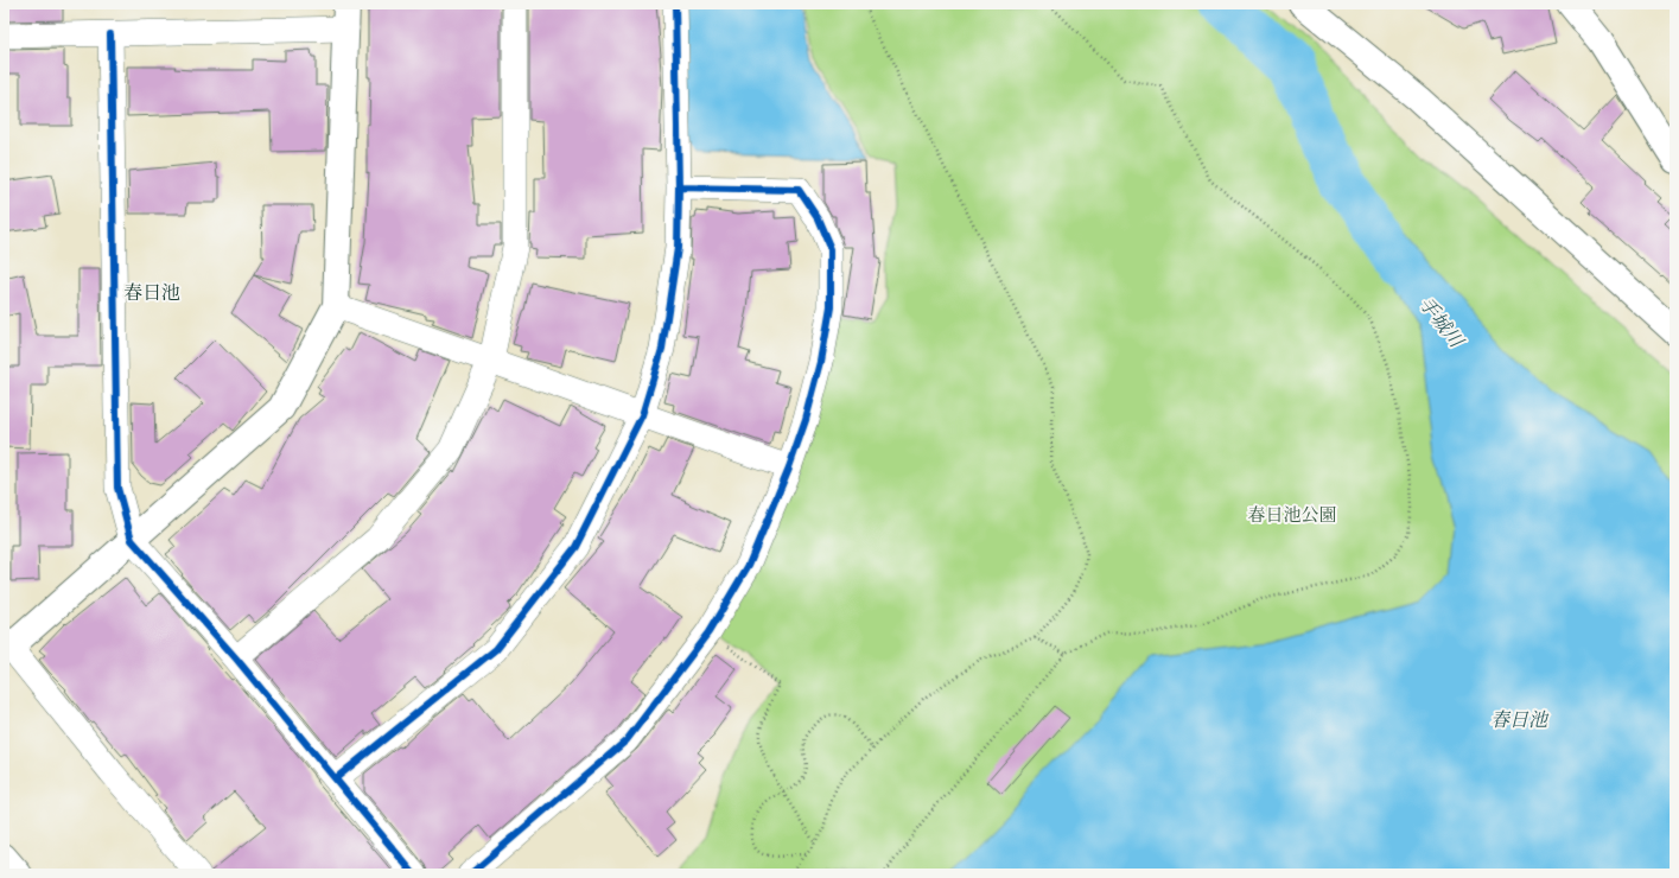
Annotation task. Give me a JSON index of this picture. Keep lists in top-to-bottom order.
{
  "districts": ["春日池"],
  "water": ["手城川", "春日池"],
  "parks": ["春日池公園"]
}
